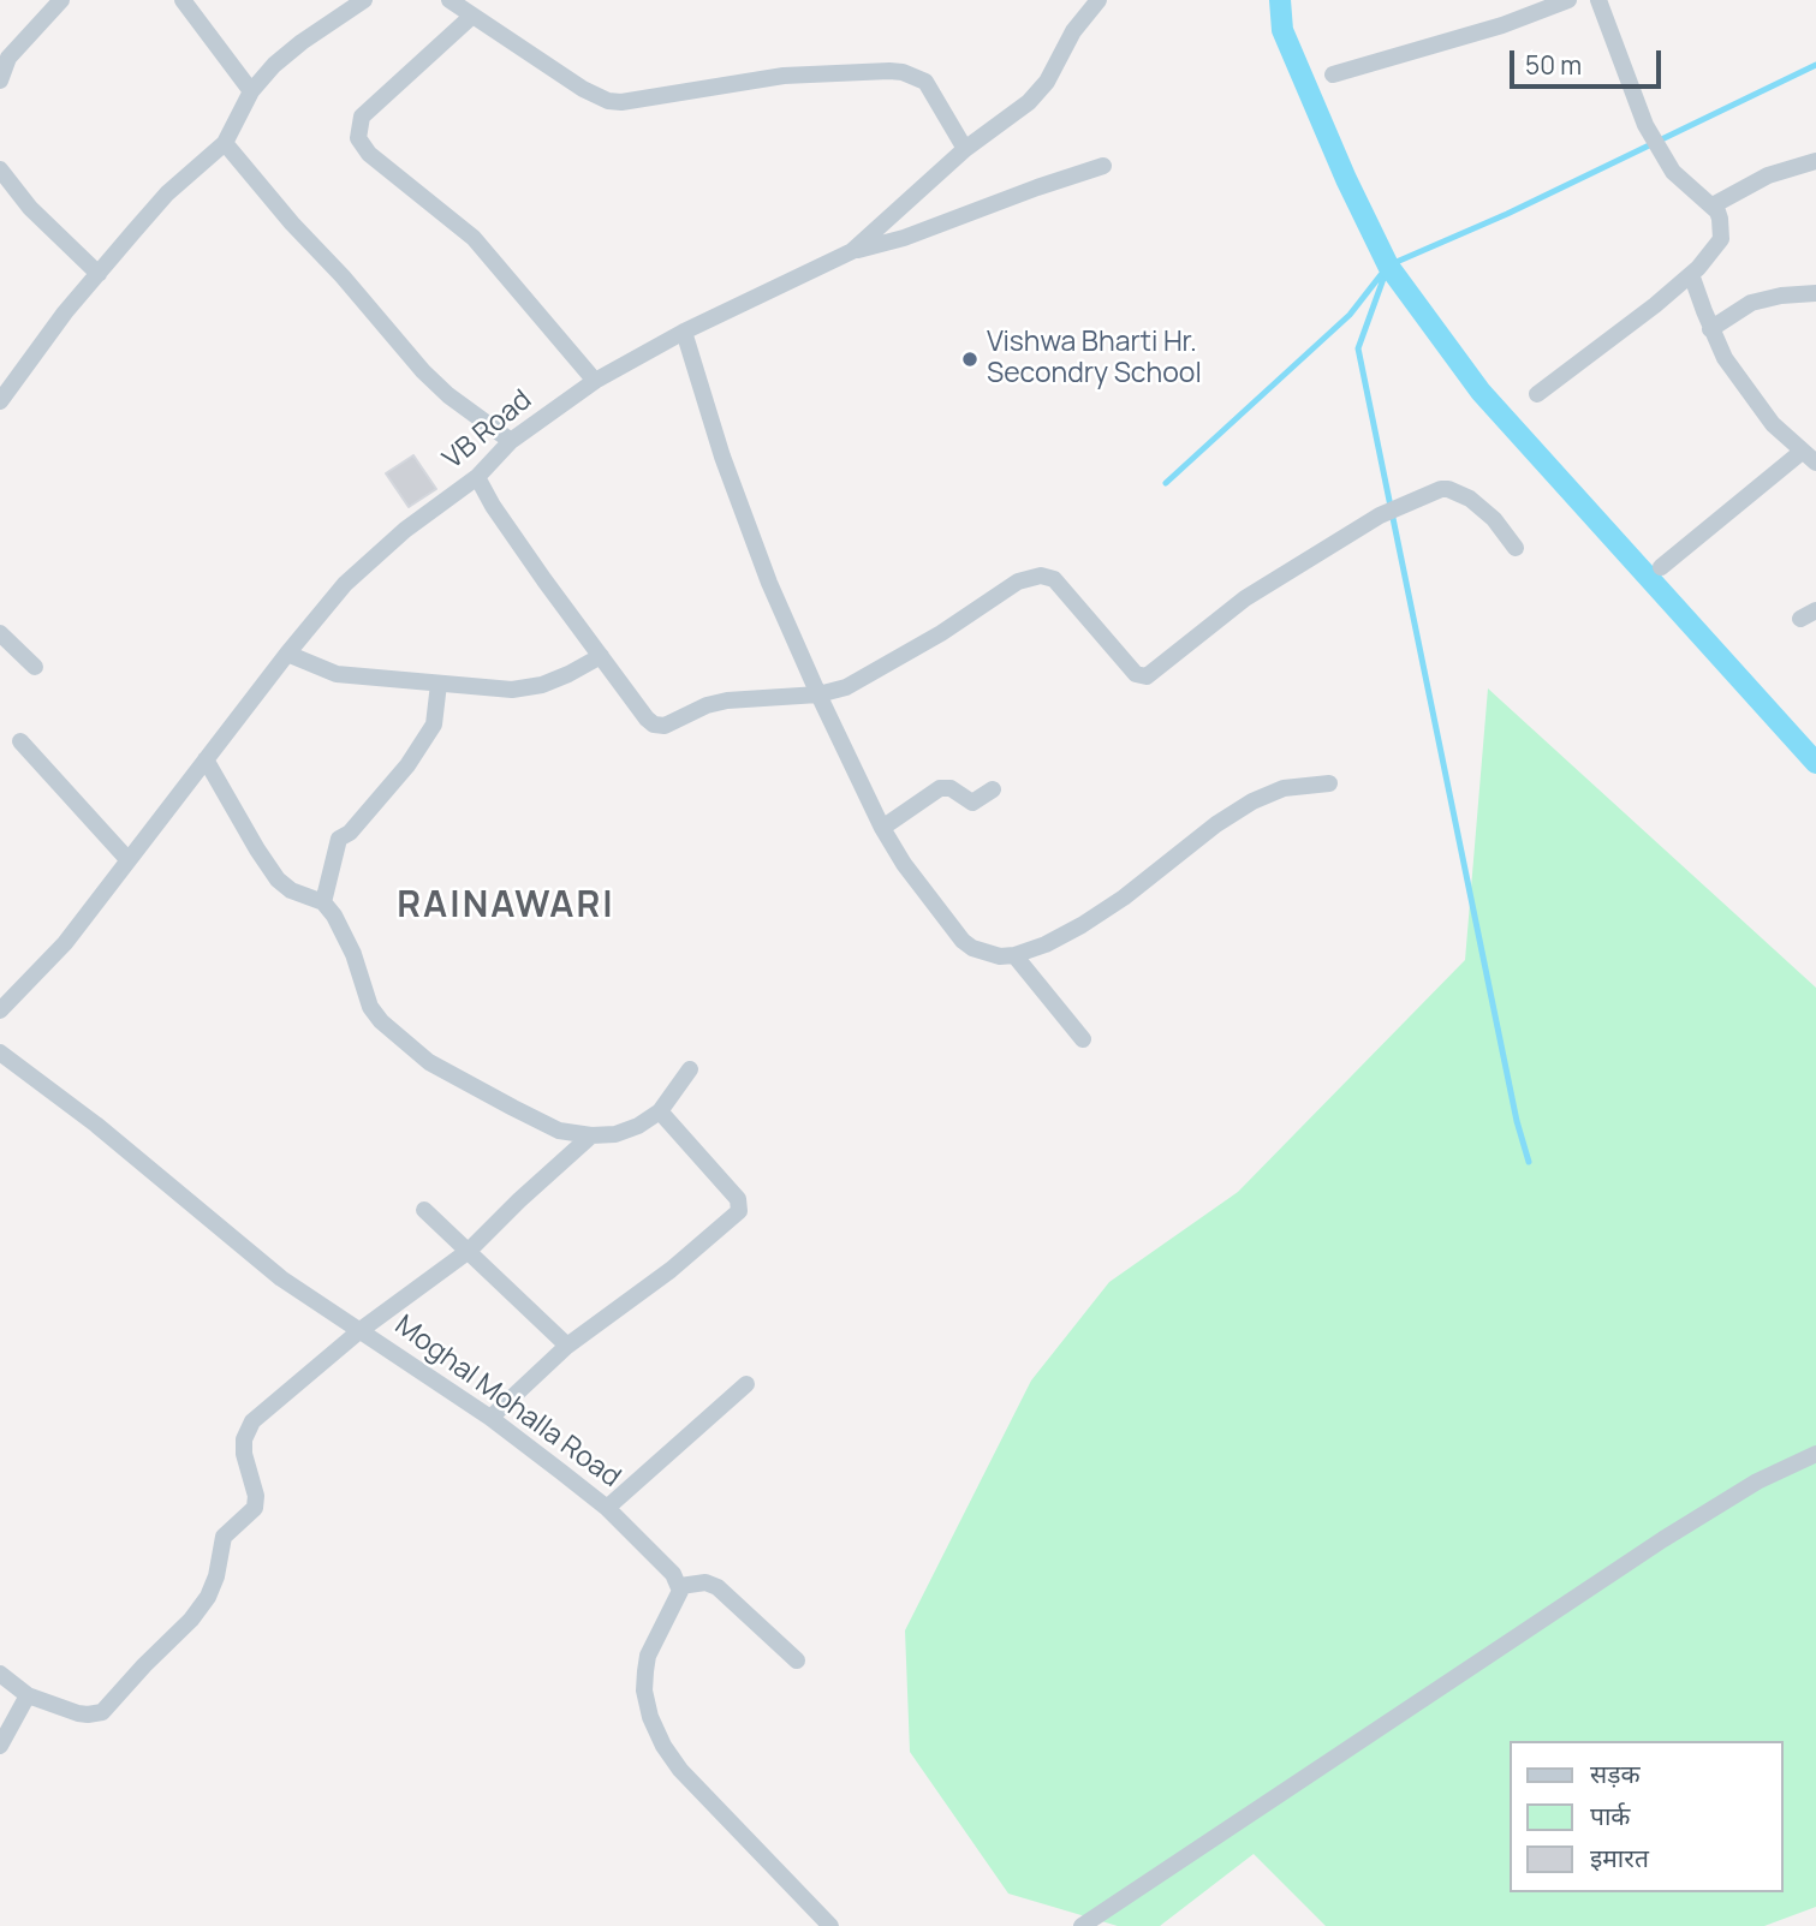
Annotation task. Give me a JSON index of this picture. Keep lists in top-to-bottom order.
{
  "streets": {
    "street": ["VB Road", "Moghal Mohalla Road"]
  },
  "districts": ["RAINAWARI"],
  "places": ["Vishwa Bharti Hr. Secondry School"],
  "legend": ["सड़क", "पार्क", "इमारत"],
  "scale_bar": "50 m"
}
